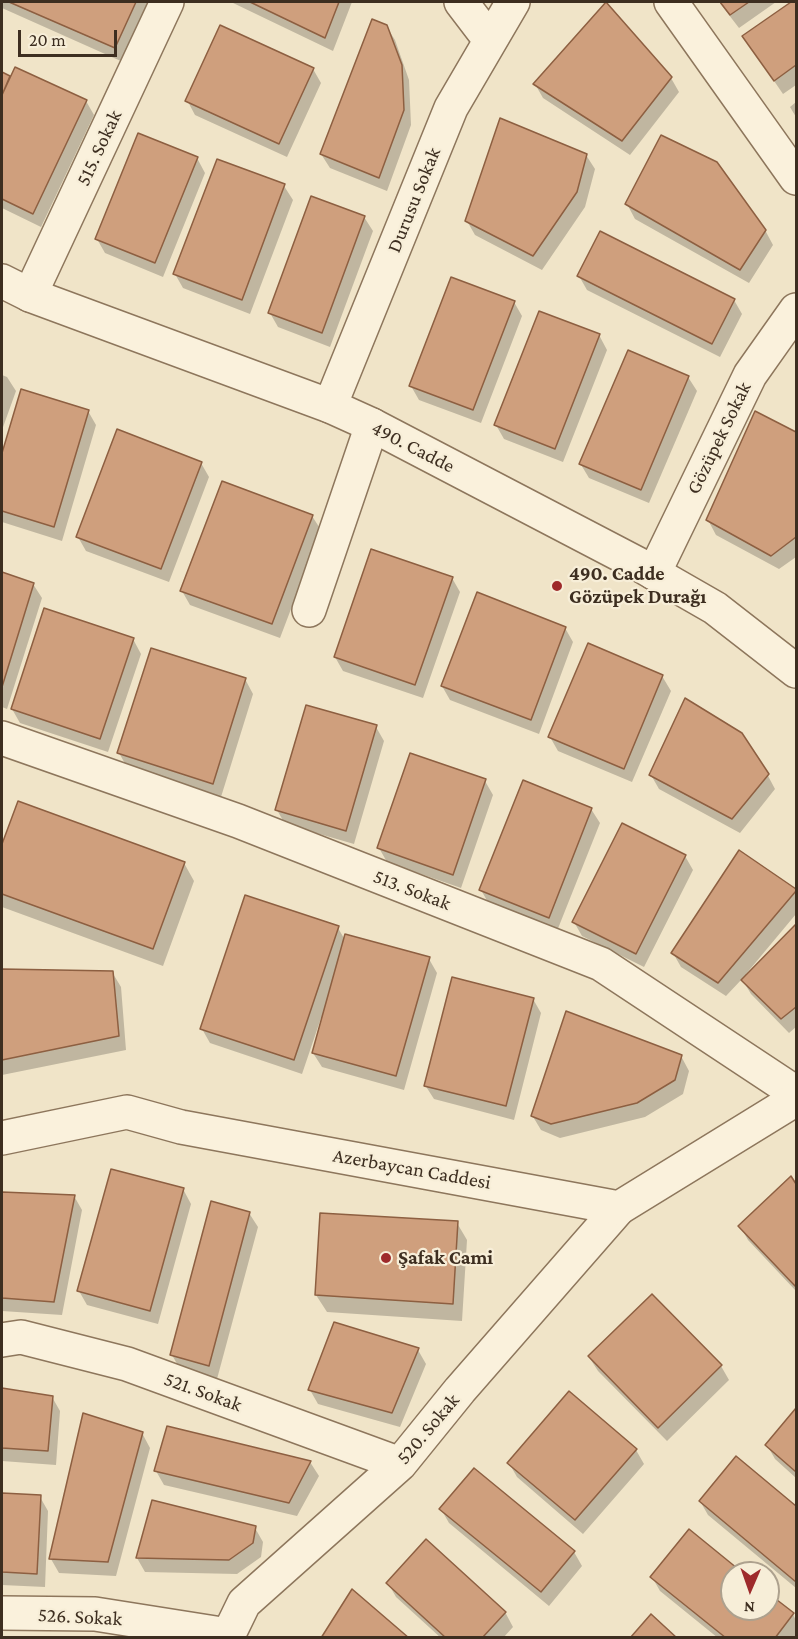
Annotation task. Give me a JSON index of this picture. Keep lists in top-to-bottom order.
{
  "streets": {
    "street": [
      "515. Sokak",
      "Durusu Sokak",
      "Gözüpek Sokak",
      "490. Cadde",
      "513. Sokak",
      "Azerbaycan Caddesi",
      "521. Sokak",
      "520. Sokak",
      "526. Sokak"
    ]
  },
  "crossings": [
    ["515. Sokak", "490. Cadde"],
    ["Durusu Sokak", "490. Cadde"],
    ["Gözüpek Sokak", "490. Cadde"],
    ["Azerbaycan Caddesi", "520. Sokak"],
    ["521. Sokak", "520. Sokak"],
    ["520. Sokak", "526. Sokak"]
  ],
  "places": ["490. Cadde Gözüpek Durağı", "Şafak Cami"],
  "scale_bar": "20 m",
  "north": "bottom"
}
